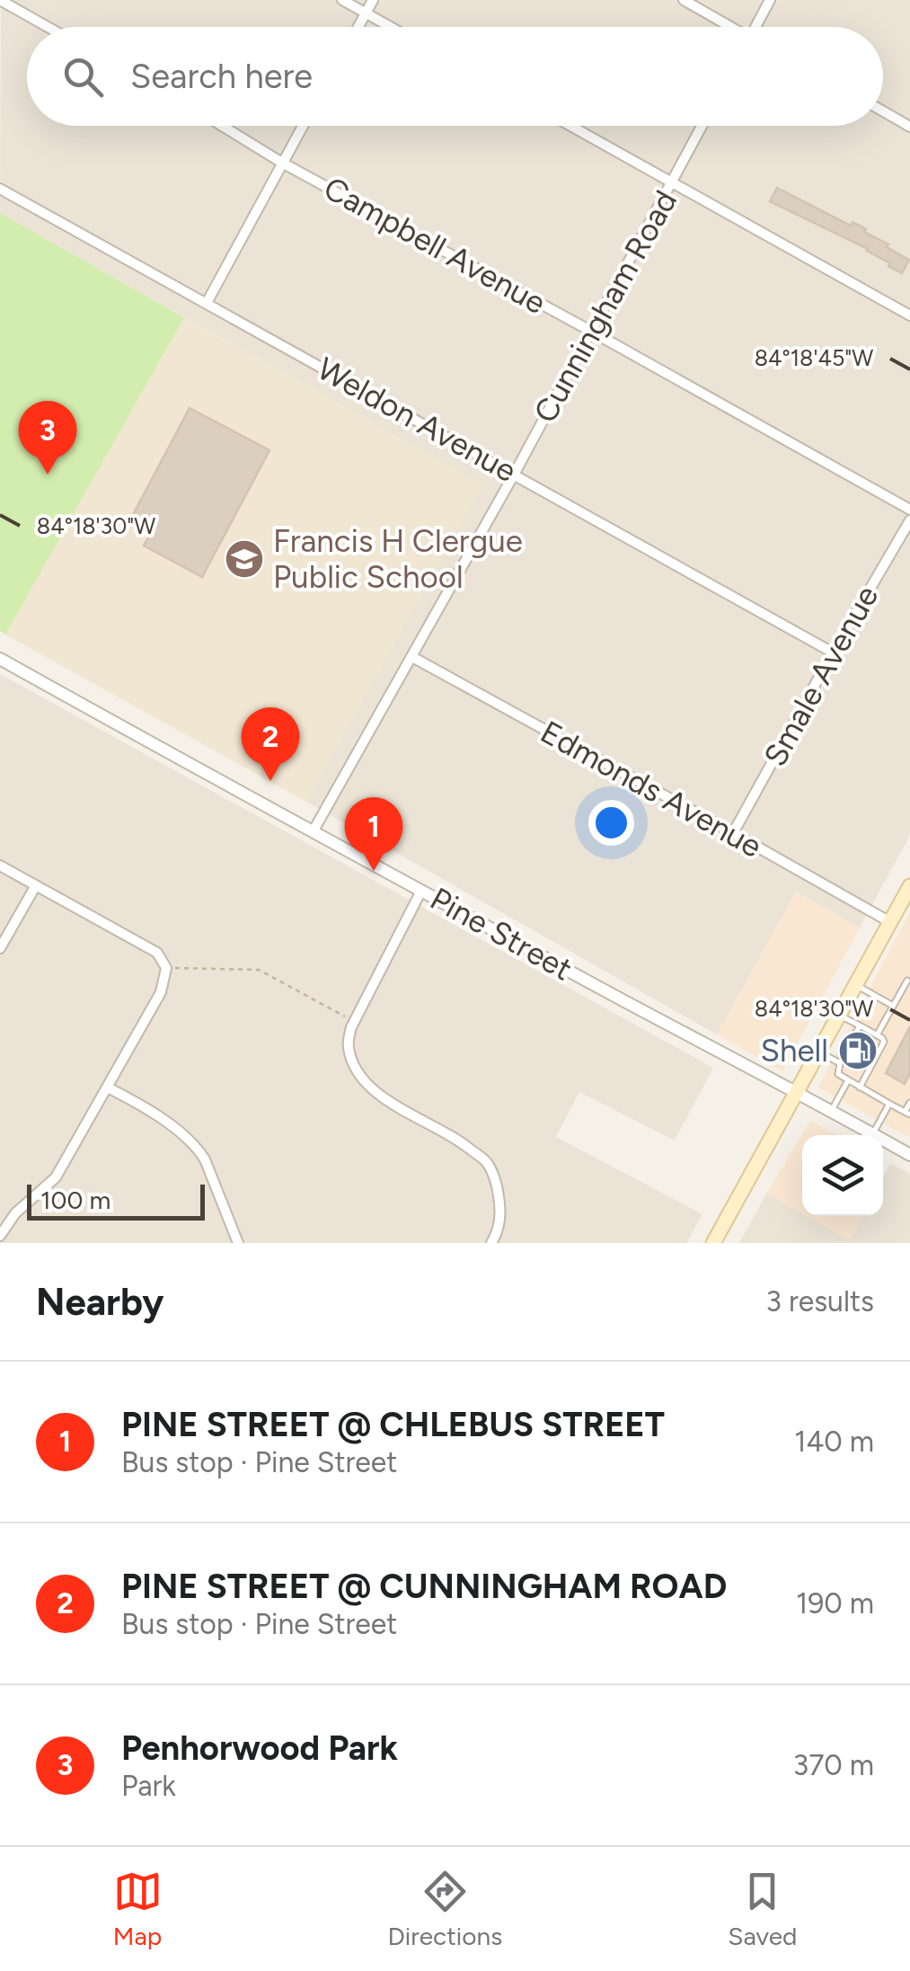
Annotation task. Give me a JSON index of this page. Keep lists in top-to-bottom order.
{
  "streets": {
    "street": [
      "Campbell Avenue",
      "Cunningham Road",
      "Weldon Avenue",
      "Smale Avenue",
      "Edmonds Avenue",
      "Pine Street"
    ]
  },
  "crossings": [
    ["Campbell Avenue", "Cunningham Road"],
    ["Cunningham Road", "Weldon Avenue"],
    ["Cunningham Road", "Edmonds Avenue"],
    ["Cunningham Road", "Pine Street"],
    ["Weldon Avenue", "Smale Avenue"],
    ["Smale Avenue", "Edmonds Avenue"]
  ],
  "places": {
    "school or university": ["Francis H Clergue Public School"],
    "fuel station": ["Shell"]
  },
  "scale_bar": "100 m",
  "page": {
    "search": "Search here",
    "pins": ["3", "2", "1"],
    "scale": "100 m",
    "heading": ["Nearby", "3 results"],
    "list": [
      {
        "mark": "1",
        "name": "PINE STREET @ CHLEBUS STREET",
        "note": "Bus stop · Pine Street",
        "value": "140 m"
      },
      {
        "mark": "2",
        "name": "PINE STREET @ CUNNINGHAM ROAD",
        "note": "Bus stop · Pine Street",
        "value": "190 m"
      },
      {
        "mark": "3",
        "name": "Penhorwood Park",
        "note": "Park",
        "value": "370 m"
      }
    ],
    "nav": ["Map", "Directions", "Saved"]
  },
  "coordinates": ["84°18'45\"W", "84°18'30\"W"]
}
